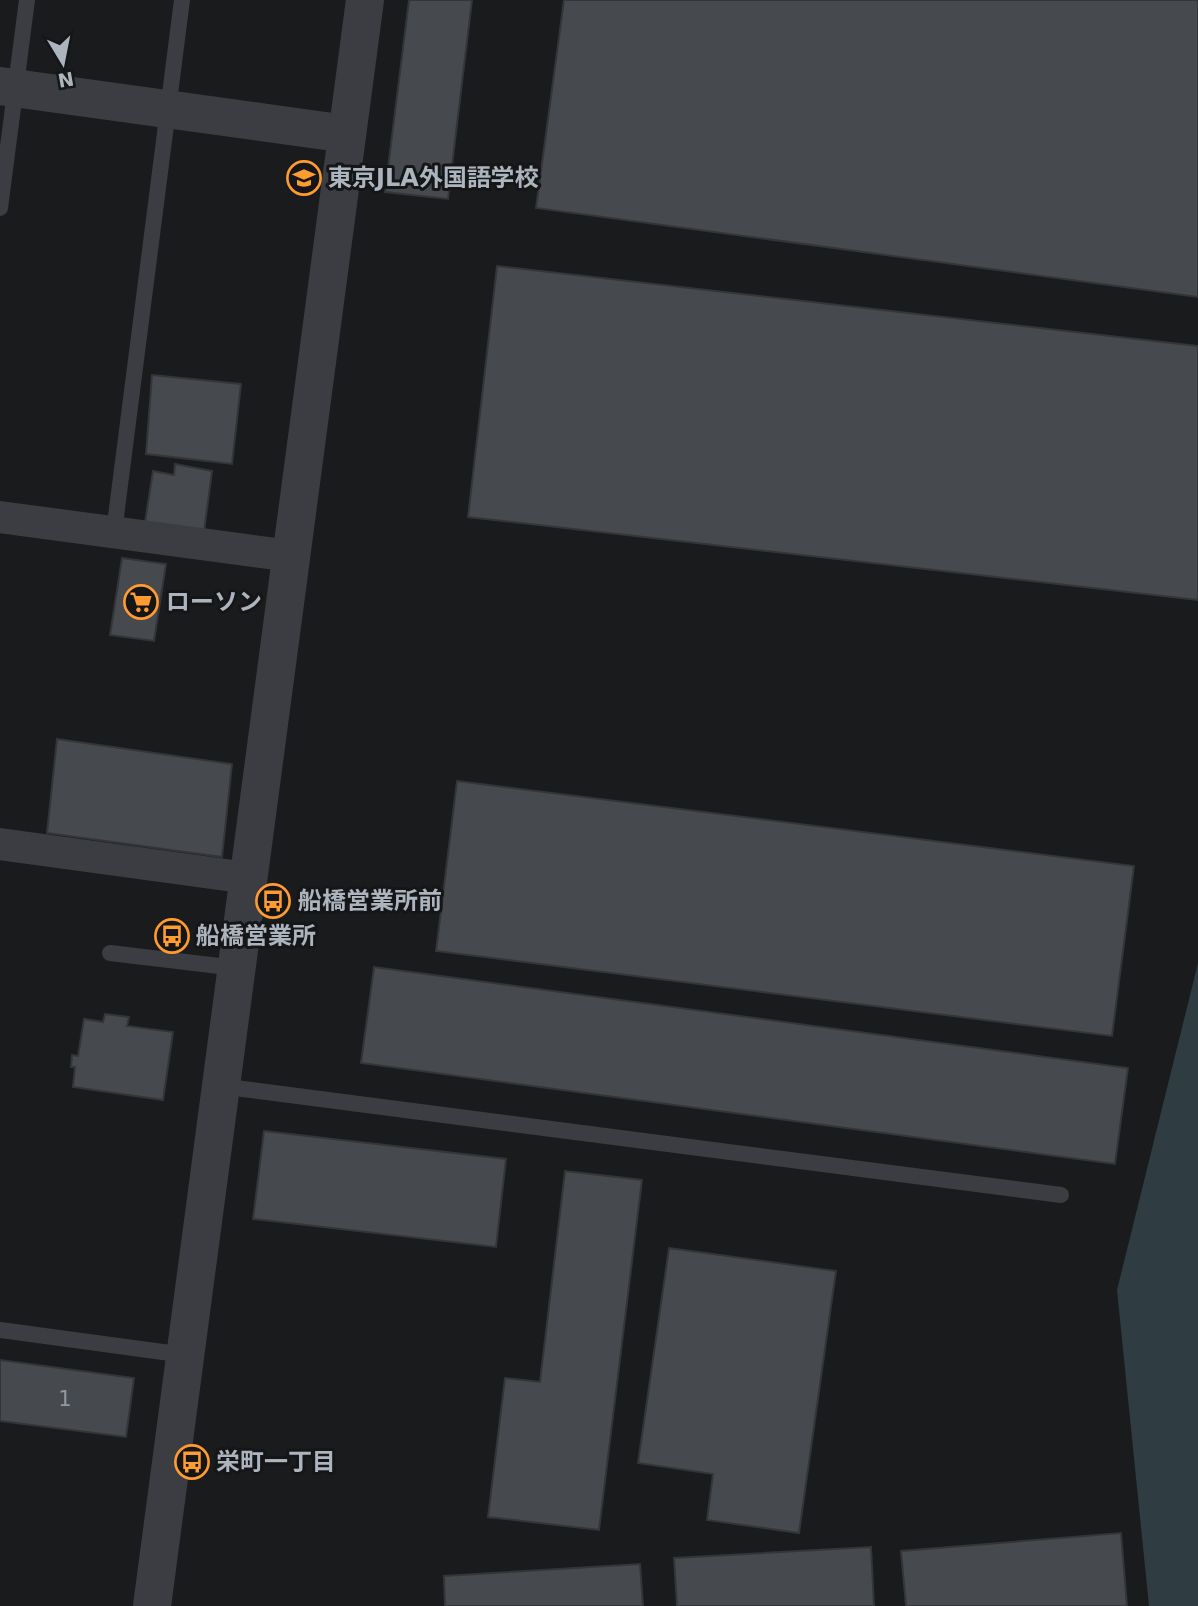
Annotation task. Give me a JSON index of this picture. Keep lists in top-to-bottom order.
{
  "places": {
    "school or university": ["東京JLA外国語学校"],
    "supermarket": ["ローソン"],
    "bus stop": ["船橋営業所前", "船橋営業所", "栄町一丁目"]
  },
  "house_numbers": ["1"],
  "north": "bottom"
}
